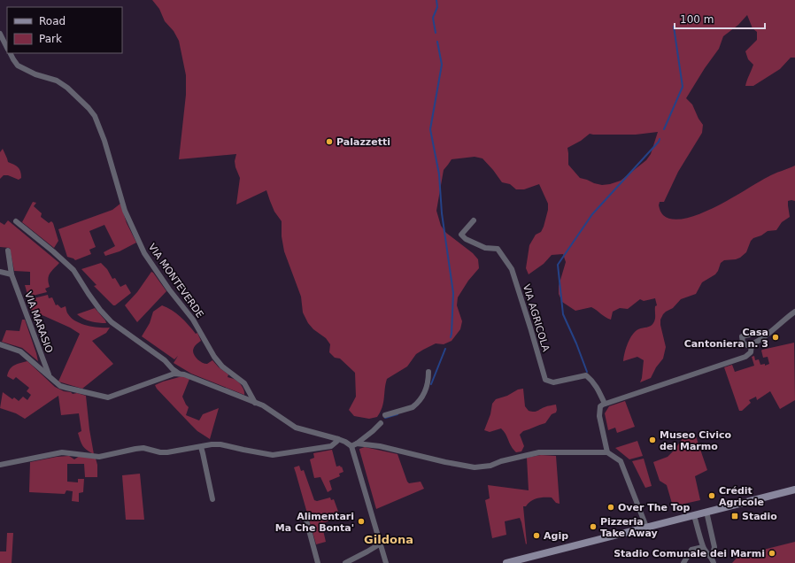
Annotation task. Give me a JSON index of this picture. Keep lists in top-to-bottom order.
{
  "streets": {
    "street": ["VIA MONTEVERDE", "VIA AGRICOLA", "VIA MARASIO"]
  },
  "districts": ["Gildona"],
  "places": {
    "other": [
      "Palazzetti",
      "Casa Cantoniera n. 3",
      "Museo Civico del Marmo",
      "Crédit Agricole",
      "Over The Top",
      "Alimentari Ma Che Bonta'",
      "Pizzeria Take Away",
      "Agip",
      "Stadio Comunale dei Marmi"
    ],
    "transit": ["Stadio"]
  },
  "legend": ["Road", "Park"],
  "scale_bar": "100 m"
}
